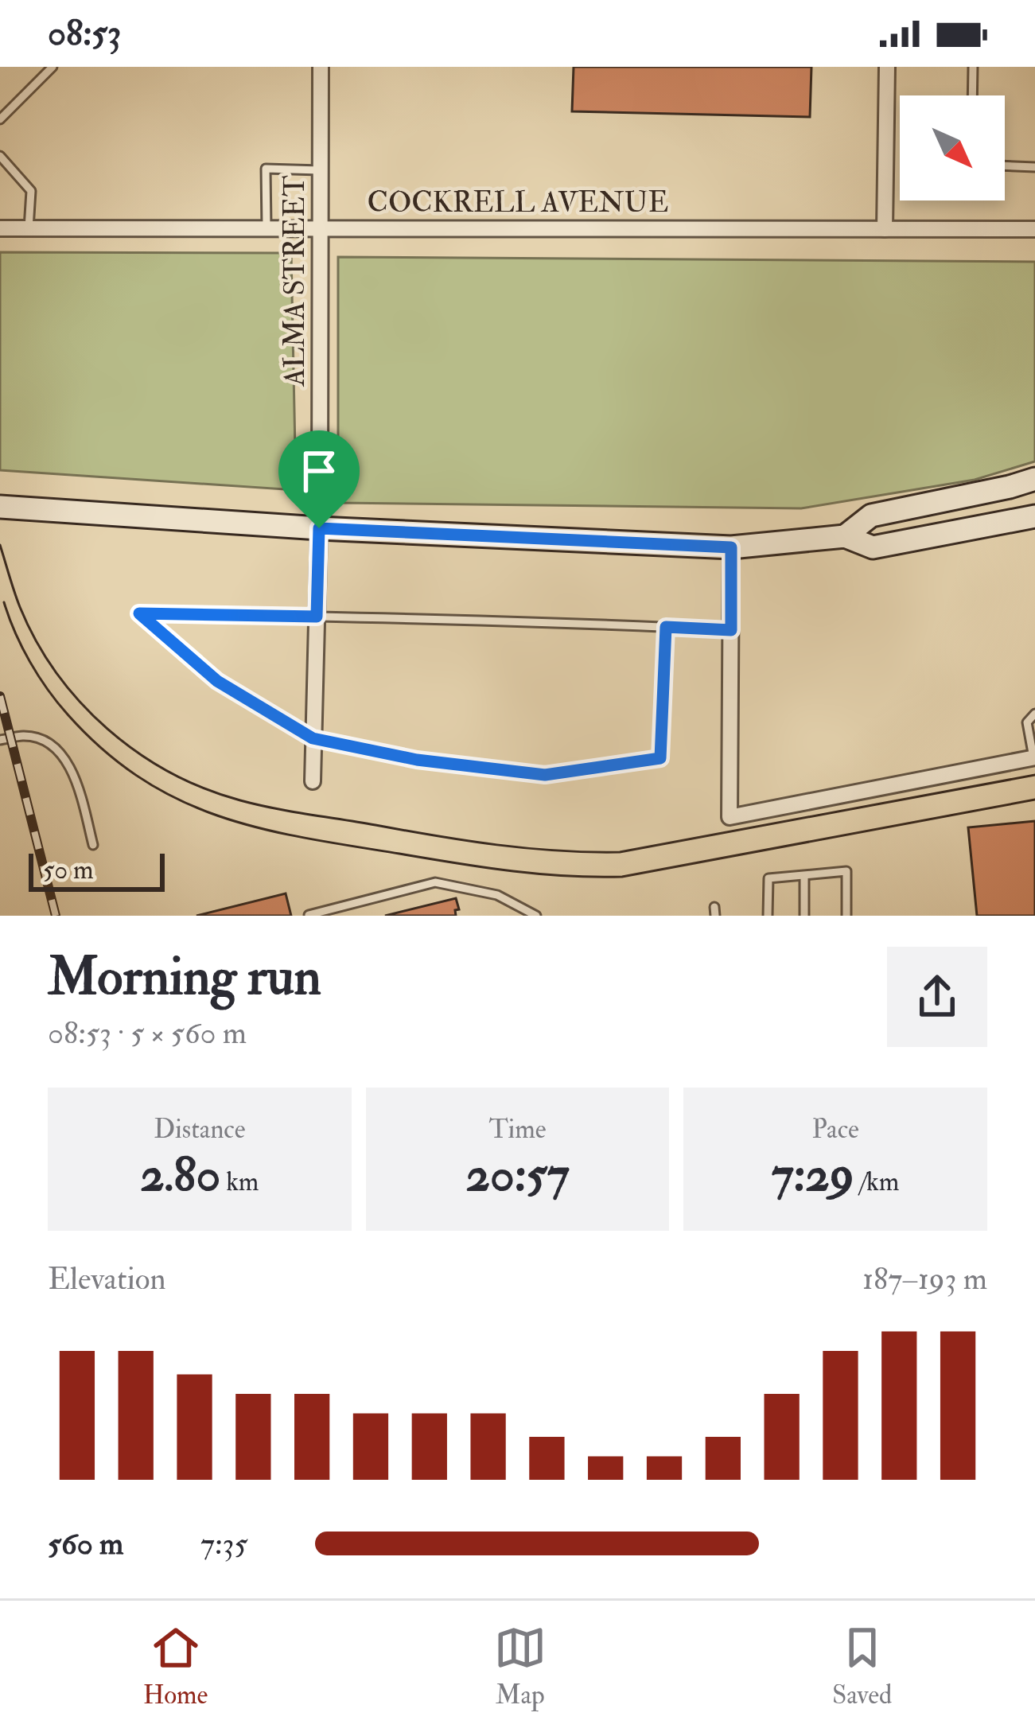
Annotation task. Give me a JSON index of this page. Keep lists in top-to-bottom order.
{
  "streets": {
    "street": ["COCKRELL AVENUE", "ALMA STREET"]
  },
  "crossings": [
    ["COCKRELL AVENUE", "ALMA STREET"]
  ],
  "scale_bar": "50 m",
  "north": "bottom right",
  "page": {
    "status": "08:53",
    "scale": "50 m",
    "heading": ["Morning run", "08:53 · 5 × 560 m"],
    "stats": [
      ["Distance", "2.80 km"],
      ["Time", "20:57"],
      ["Pace", "7:29 /km"]
    ],
    "chart": ["Elevation", "187–193 m"],
    "list": [
      {
        "name": "560 m",
        "note": "7:35"
      }
    ],
    "tabs": ["Home", "Map", "Saved"]
  }
}
